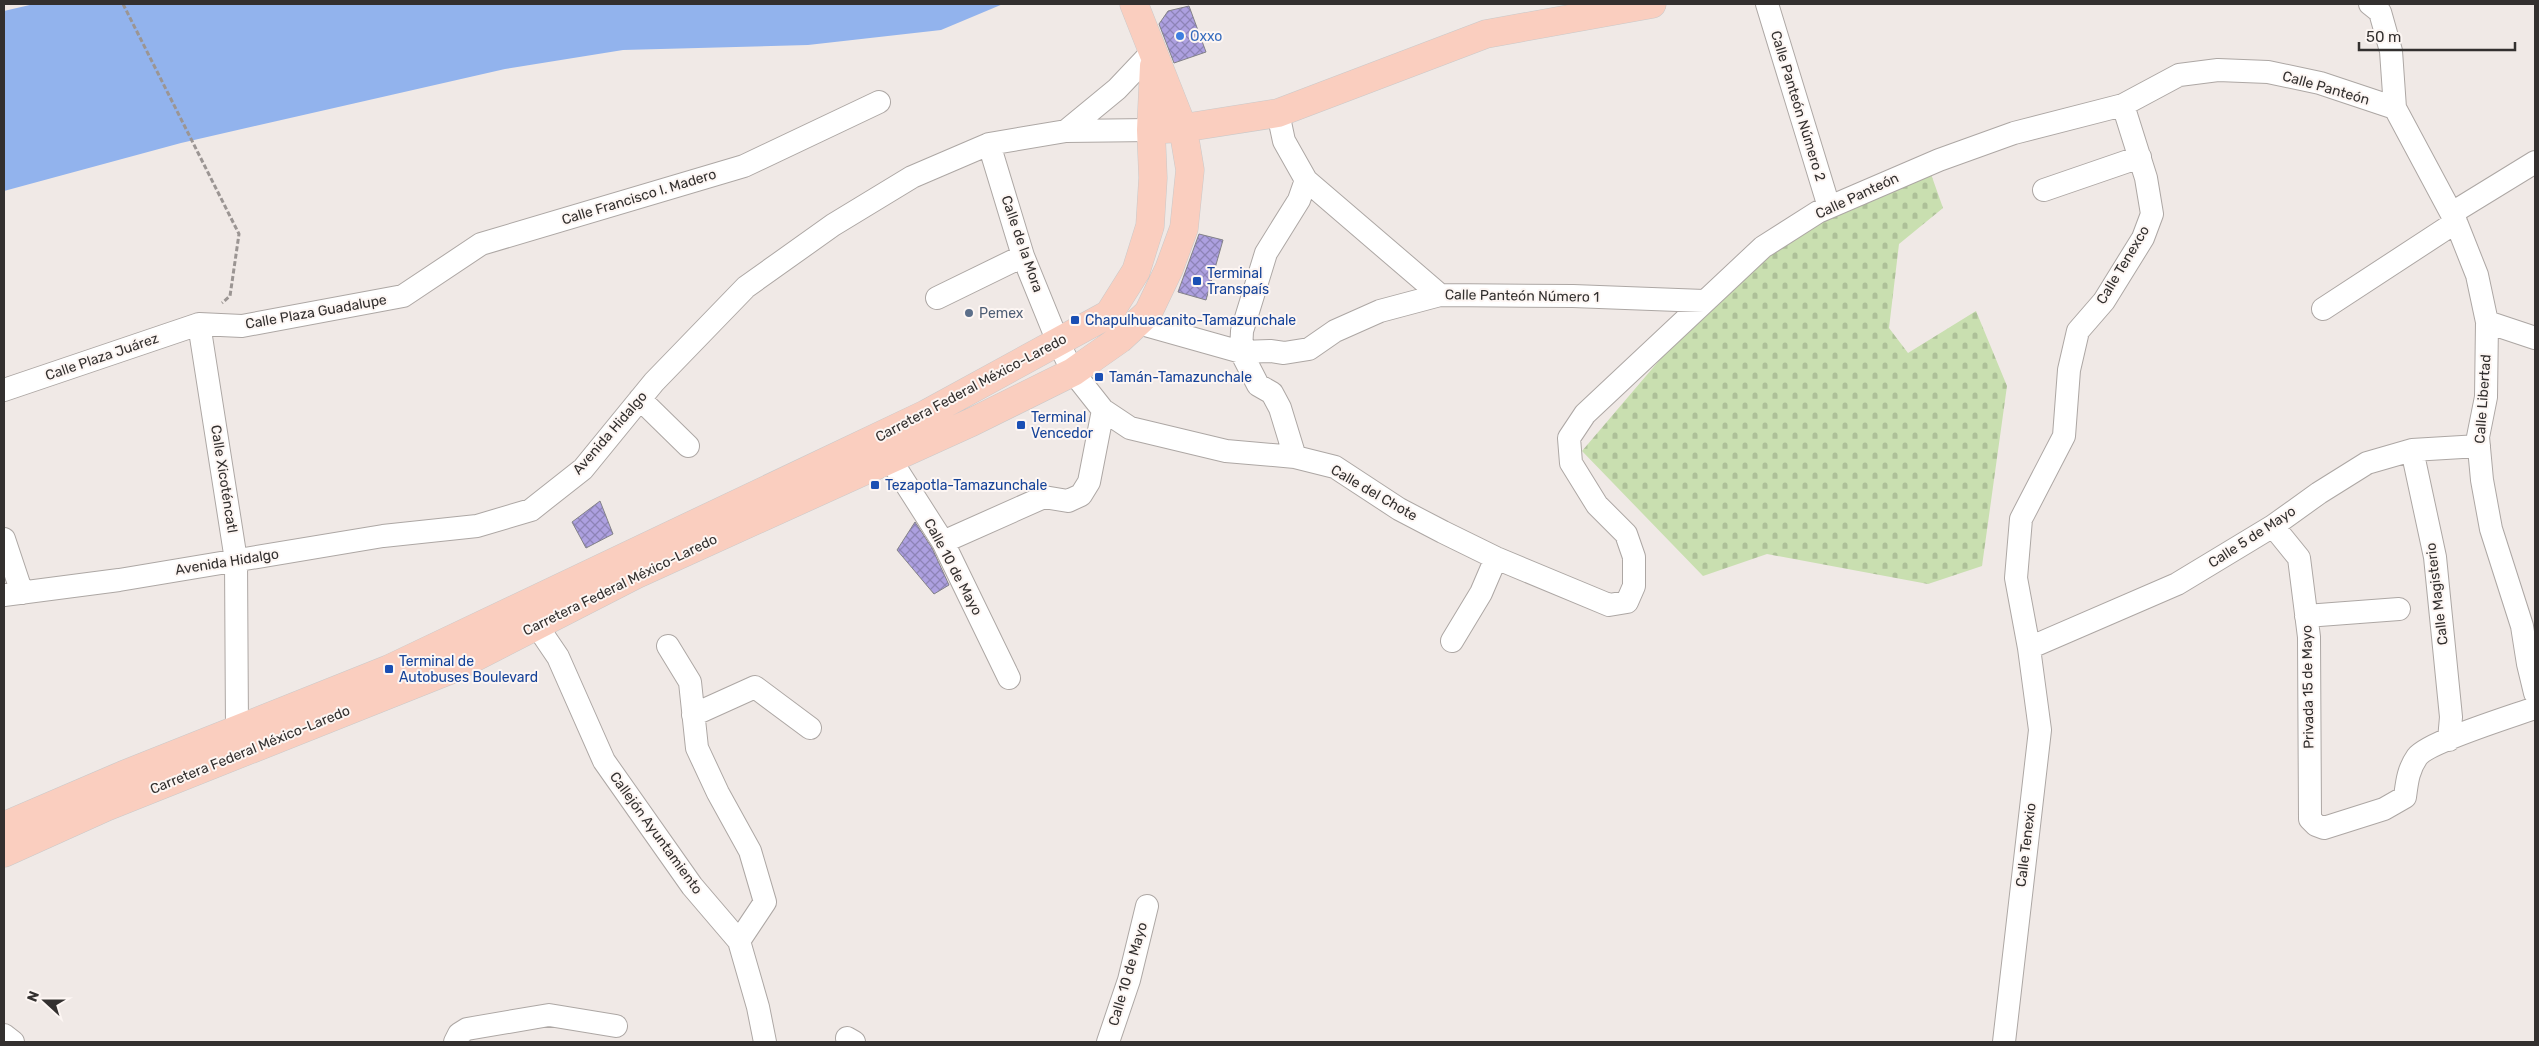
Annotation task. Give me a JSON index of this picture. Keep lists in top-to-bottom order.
{
  "streets": {
    "main road": ["Carretera Federal México-Laredo"],
    "street": [
      "Calle Panteón",
      "Calle Panteón Número 2",
      "Calle Francisco I. Madero",
      "Calle de la Mora",
      "Calle Tenexco",
      "Calle Panteón Número 1",
      "Calle Plaza Guadalupe",
      "Calle Plaza Juárez",
      "Calle Libertad",
      "Avenida Hidalgo",
      "Calle Xicoténcatl",
      "Calle del Chote",
      "Calle 5 de Mayo",
      "Calle 10 de Mayo",
      "Calle Magisterio",
      "Privada 15 de Mayo",
      "Callejón Ayuntamiento",
      "Calle Tenexio"
    ]
  },
  "crossings": [
    ["Calle Panteón", "Calle Panteón Número 2"],
    ["Calle Panteón", "Calle Tenexco"],
    ["Calle Panteón", "Calle Panteón Número 1"],
    ["Calle Panteón", "Calle Libertad"],
    ["Calle Panteón", "Calle del Chote"],
    ["Calle Francisco I. Madero", "Calle Plaza Guadalupe"],
    ["Calle de la Mora", "Carretera Federal México-Laredo"],
    ["Calle de la Mora", "Avenida Hidalgo"],
    ["Calle de la Mora", "Calle del Chote"],
    ["Calle Tenexco", "Calle 5 de Mayo"],
    ["Calle Tenexco", "Calle Tenexio"],
    ["Calle Plaza Guadalupe", "Calle Plaza Juárez"],
    ["Calle Plaza Guadalupe", "Calle Xicoténcatl"],
    ["Calle Plaza Juárez", "Calle Xicoténcatl"],
    ["Carretera Federal México-Laredo", "Avenida Hidalgo"],
    ["Carretera Federal México-Laredo", "Calle Xicoténcatl"],
    ["Carretera Federal México-Laredo", "Calle del Chote"],
    ["Carretera Federal México-Laredo", "Calle 10 de Mayo"],
    ["Carretera Federal México-Laredo", "Callejón Ayuntamiento"],
    ["Calle Libertad", "Calle 5 de Mayo"],
    ["Avenida Hidalgo", "Calle Xicoténcatl"],
    ["Calle 5 de Mayo", "Calle Magisterio"],
    ["Calle 5 de Mayo", "Privada 15 de Mayo"],
    ["Calle 5 de Mayo", "Calle Tenexio"],
    ["Calle Magisterio", "Privada 15 de Mayo"]
  ],
  "places": {
    "other": ["Oxxo", "Pemex"],
    "transit": [
      "Terminal Transpaís",
      "Chapulhuacanito-Tamazunchale",
      "Tamán-Tamazunchale",
      "Terminal Vencedor",
      "Tezapotla-Tamazunchale",
      "Terminal de Autobuses Boulevard"
    ]
  },
  "scale_bar": "50 m",
  "north": "left"
}
